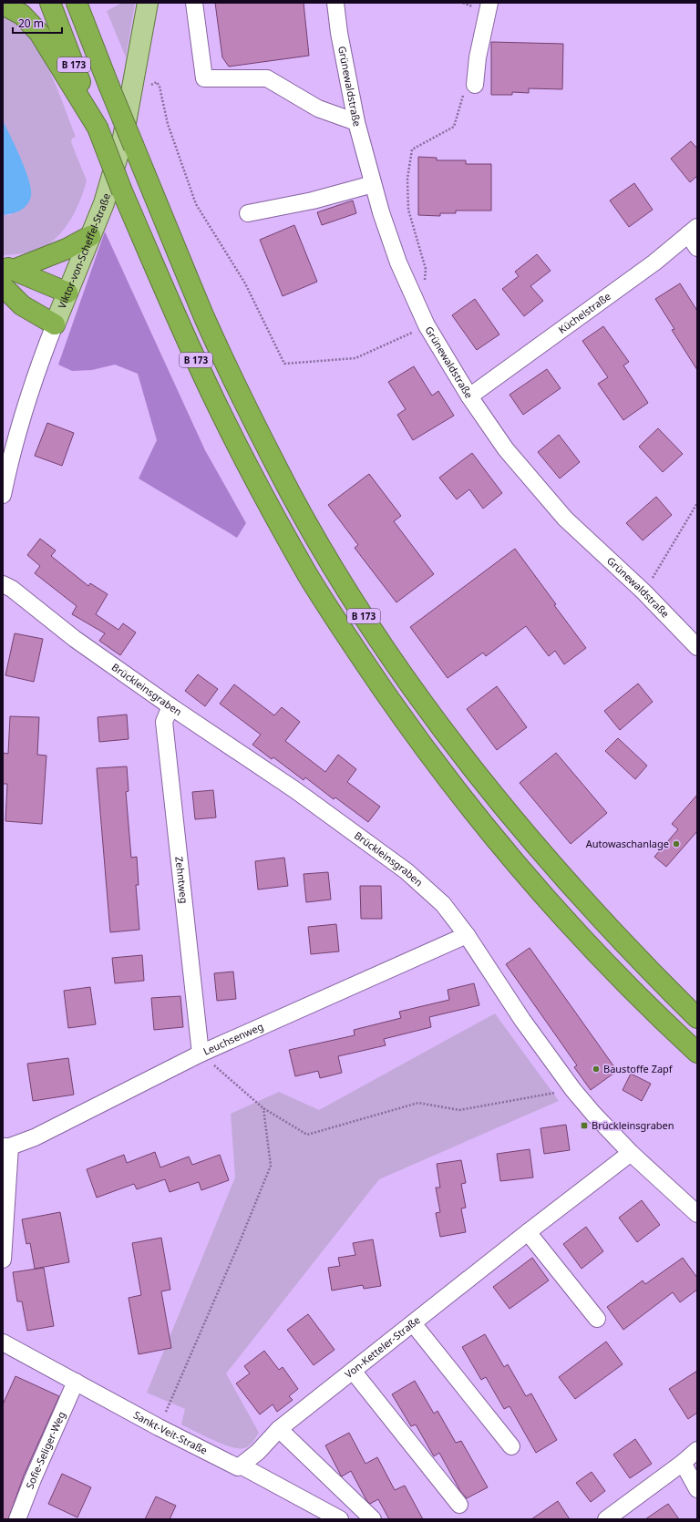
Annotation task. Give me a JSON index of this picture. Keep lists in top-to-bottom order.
{
  "streets": {
    "highway": ["B 173"],
    "main road": ["Viktor-von-Scheffel-Straße"],
    "street": [
      "Grünewaldstraße",
      "Küchelstraße",
      "Brückleinsgraben",
      "Zehntweg",
      "Leuchsenweg",
      "Von-Ketteler-Straße",
      "Sankt-Veit-Straße",
      "Sofie-Seliger-Weg"
    ]
  },
  "crossings": [
    ["Grünewaldstraße", "Küchelstraße"],
    ["Brückleinsgraben", "Zehntweg"],
    ["Brückleinsgraben", "Leuchsenweg"],
    ["Brückleinsgraben", "Von-Ketteler-Straße"],
    ["Zehntweg", "Leuchsenweg"],
    ["Von-Ketteler-Straße", "Sankt-Veit-Straße"],
    ["Sankt-Veit-Straße", "Sofie-Seliger-Weg"]
  ],
  "places": {
    "other": ["Autowaschanlage", "Baustoffe Zapf"],
    "transit": ["Brückleinsgraben"]
  },
  "scale_bar": "20 m"
}
